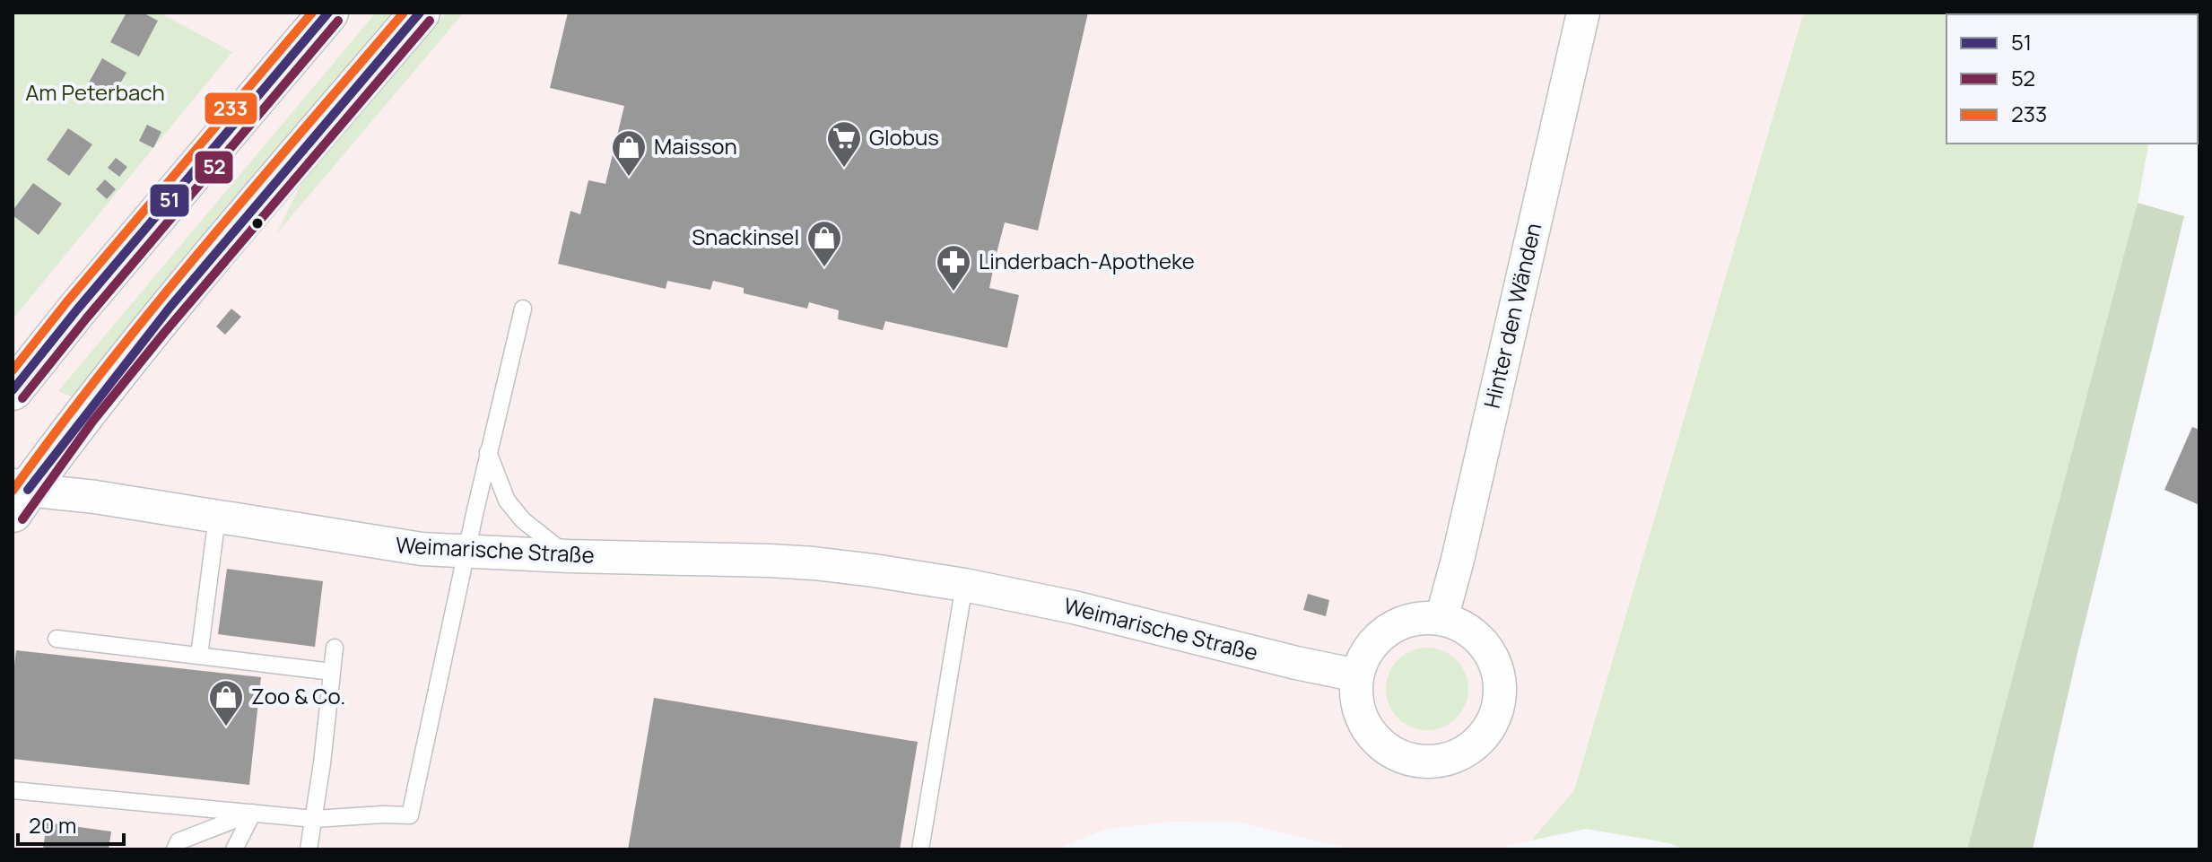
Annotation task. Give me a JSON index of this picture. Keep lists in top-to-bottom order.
{
  "streets": {
    "main road": ["Weimarische Straße"],
    "street": ["Hinter den Wänden"]
  },
  "crossings": [
    ["Hinter den Wänden", "Weimarische Straße"]
  ],
  "parks": ["Am Peterbach"],
  "places": {
    "supermarket": ["Globus"],
    "shop": ["Maisson", "Snackinsel", "Zoo & Co."],
    "pharmacy": ["Linderbach-Apotheke"]
  },
  "lines": ["transit line 51", "transit line 233", "transit line 52"],
  "legend": ["51", "52", "233"],
  "scale_bar": "20 m"
}
